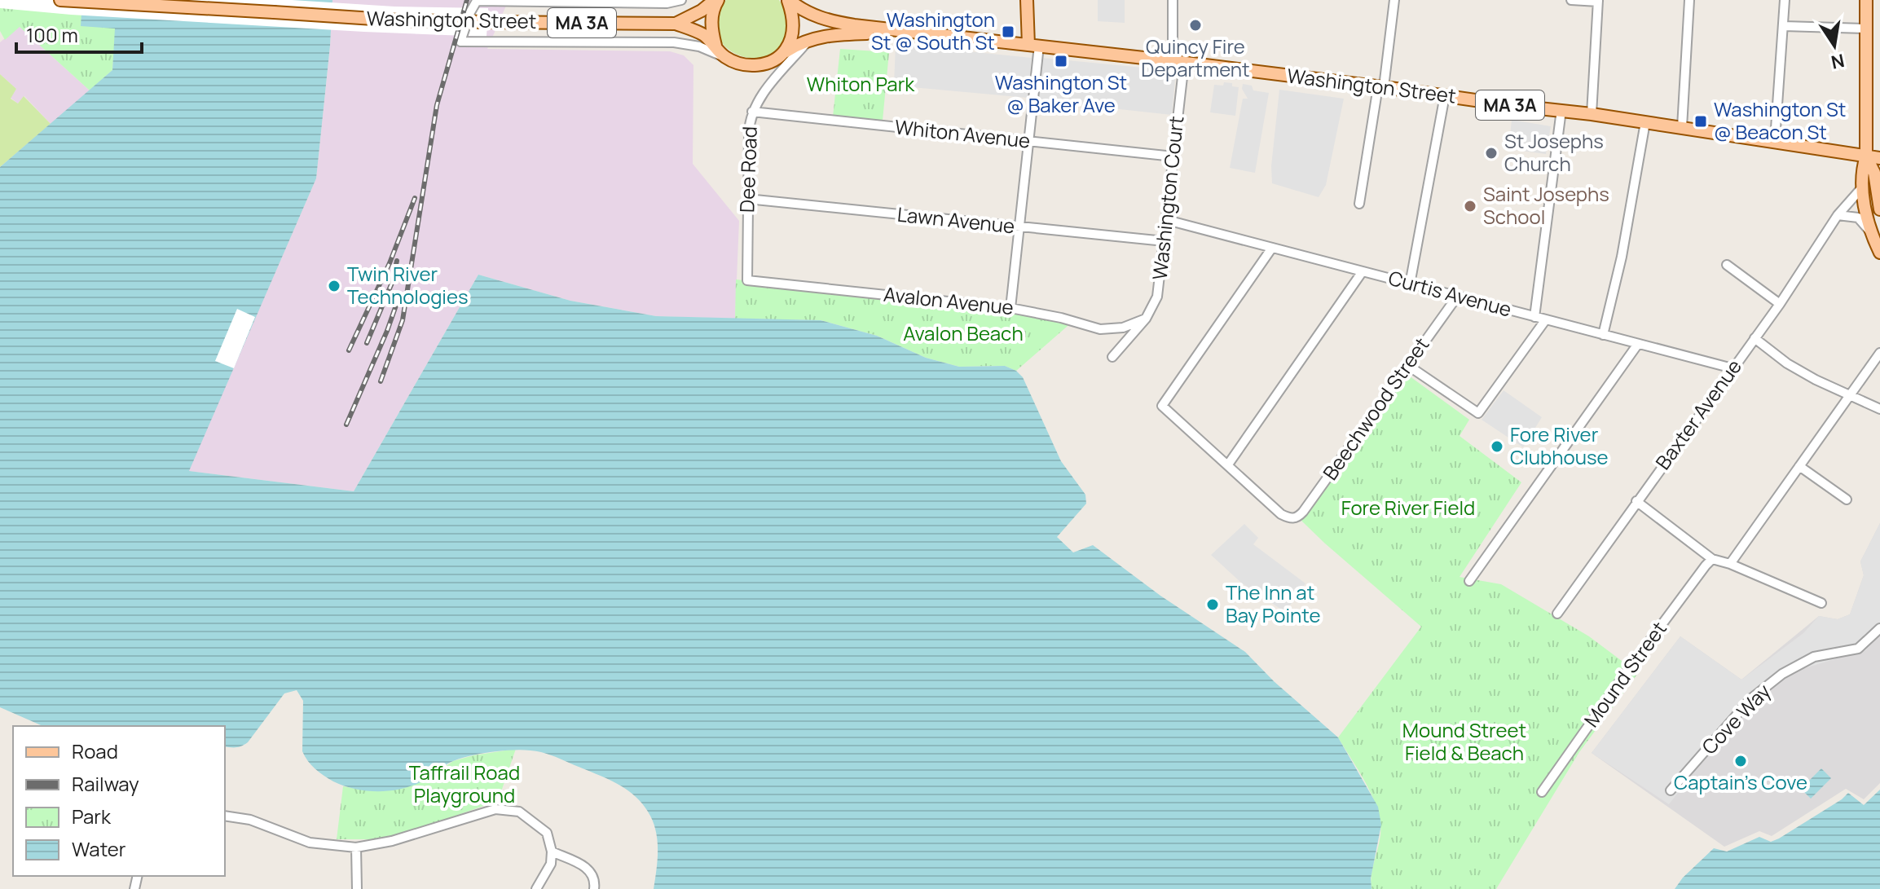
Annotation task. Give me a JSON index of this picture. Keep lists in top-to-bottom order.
{
  "streets": {
    "main road": ["Washington Street", "MA 3A"],
    "street": [
      "Whiton Avenue",
      "Dee Road",
      "Washington Court",
      "Lawn Avenue",
      "Curtis Avenue",
      "Avalon Avenue",
      "Beechwood Street",
      "Baxter Avenue",
      "Mound Street",
      "Cove Way"
    ]
  },
  "crossings": [
    ["Washington Street", "MA 3A"],
    ["Washington Street", "Dee Road"],
    ["Washington Street", "Washington Court"],
    ["Whiton Avenue", "Dee Road"],
    ["Whiton Avenue", "Washington Court"],
    ["Dee Road", "Lawn Avenue"],
    ["Dee Road", "Avalon Avenue"],
    ["Washington Court", "Lawn Avenue"],
    ["Washington Court", "Curtis Avenue"],
    ["Washington Court", "Avalon Avenue"],
    ["Curtis Avenue", "Beechwood Street"],
    ["Curtis Avenue", "Baxter Avenue"]
  ],
  "parks": [
    "Whiton Park",
    "Avalon Beach",
    "Fore River Field",
    "Mound Street Field & Beach",
    "Taffrail Road Playground"
  ],
  "places": {
    "other": [
      "Quincy Fire Department",
      "St Josephs Church",
      "Saint Josephs School",
      "Twin River Technologies",
      "Fore River Clubhouse",
      "The Inn at Bay Pointe",
      "Captain's Cove"
    ],
    "transit": ["Washington St @ South St", "Washington St @ Baker Ave", "Washington St @ Beacon St"]
  },
  "legend": [
    "Road",
    "Railway",
    "Park",
    "Water"
  ],
  "scale_bar": "100 m",
  "north": "bottom"
}
